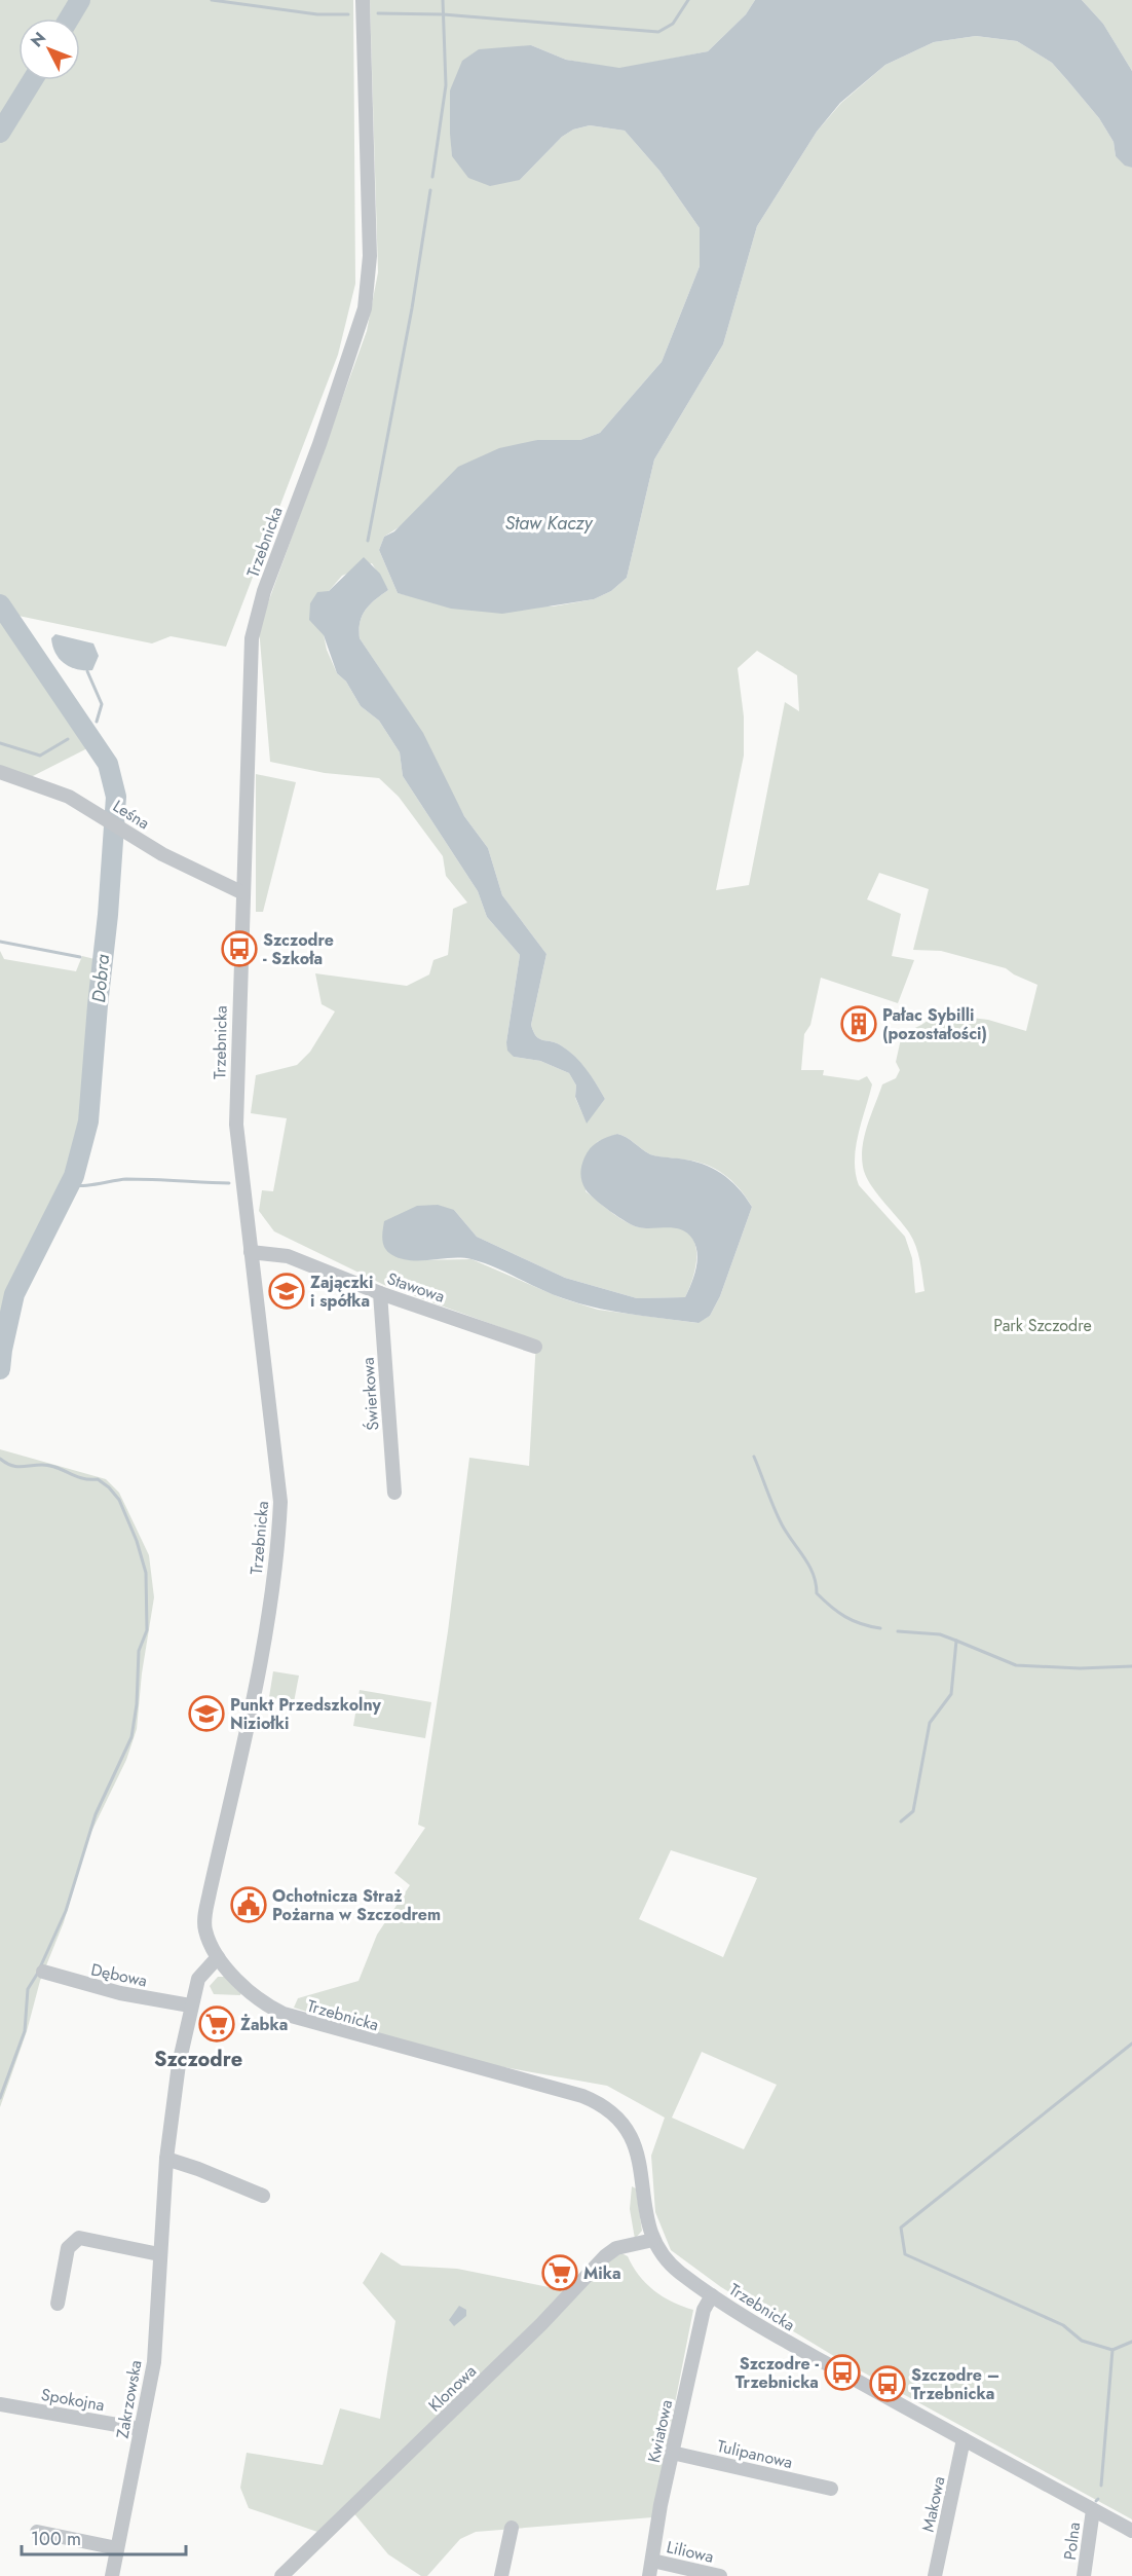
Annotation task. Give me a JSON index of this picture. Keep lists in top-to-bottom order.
{
  "streets": {
    "street": [
      "Trzebnicka",
      "Leśna",
      "Stawowa",
      "Świerkowa",
      "Dębowa",
      "Klonowa",
      "Spokojna",
      "Zakrzowska",
      "Kwiatowa",
      "Tulipanowa",
      "Makowa",
      "Polna",
      "Liliowa"
    ]
  },
  "crossings": [
    ["Trzebnicka", "Leśna"],
    ["Trzebnicka", "Stawowa"],
    ["Trzebnicka", "Klonowa"],
    ["Trzebnicka", "Zakrzowska"],
    ["Trzebnicka", "Kwiatowa"],
    ["Trzebnicka", "Makowa"],
    ["Trzebnicka", "Polna"],
    ["Stawowa", "Świerkowa"],
    ["Dębowa", "Zakrzowska"],
    ["Spokojna", "Zakrzowska"],
    ["Kwiatowa", "Tulipanowa"],
    ["Kwiatowa", "Liliowa"]
  ],
  "districts": ["Szczodre"],
  "water": ["Staw Kaczy", "Dobra"],
  "parks": ["Park Szczodre"],
  "places": {
    "bus stop": ["Szczodre - Szkoła", "Szczodre - Trzebnicka", "Szczodre – Trzebnicka"],
    "building": ["Pałac Sybilli (pozostałości)"],
    "school or university": ["Zajączki i spółka", "Punkt Przedszkolny Niziołki"],
    "public building": ["Ochotnicza Straż Pożarna w Szczodrem"],
    "supermarket": ["Żabka", "Mika"]
  },
  "scale_bar": "100 m",
  "north": "top left"
}
